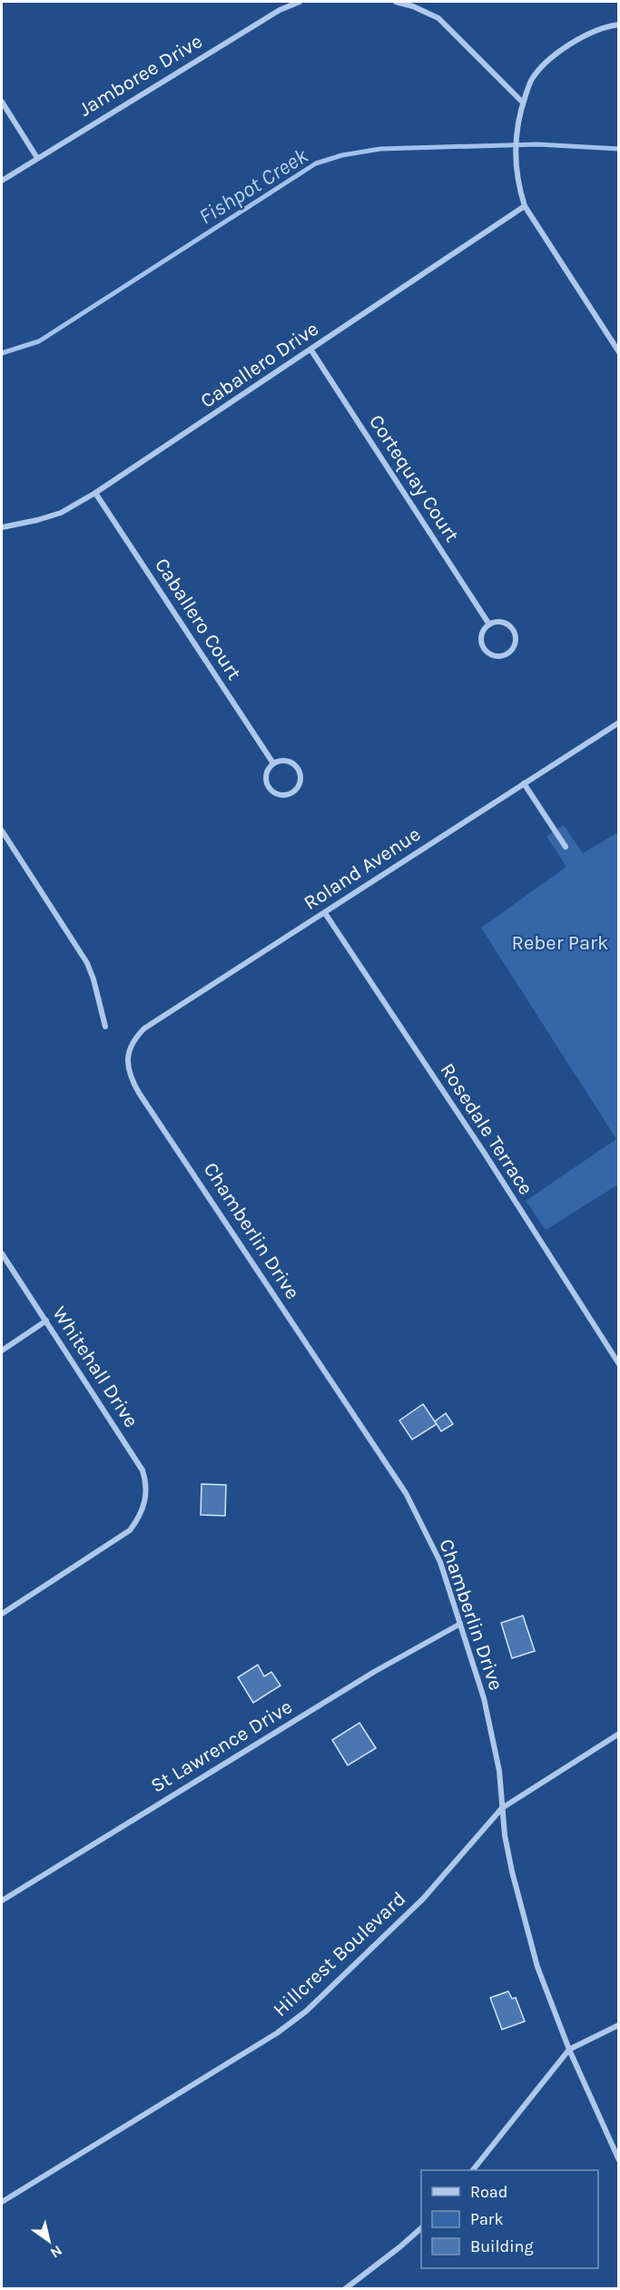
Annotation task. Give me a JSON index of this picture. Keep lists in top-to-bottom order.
{
  "streets": {
    "street": [
      "Jamboree Drive",
      "Caballero Drive",
      "Cortequay Court",
      "Caballero Court",
      "Roland Avenue",
      "Rosedale Terrace",
      "Chamberlin Drive",
      "Whitehall Drive",
      "St Lawrence Drive",
      "Hillcrest Boulevard"
    ]
  },
  "crossings": [
    ["Caballero Drive", "Cortequay Court"],
    ["Caballero Drive", "Caballero Court"],
    ["Roland Avenue", "Rosedale Terrace"],
    ["Roland Avenue", "Chamberlin Drive"],
    ["Chamberlin Drive", "St Lawrence Drive"],
    ["Chamberlin Drive", "Hillcrest Boulevard"]
  ],
  "water": ["Fishpot Creek"],
  "parks": ["Reber Park"],
  "legend": ["Road", "Park", "Building"],
  "north": "bottom right"
}
